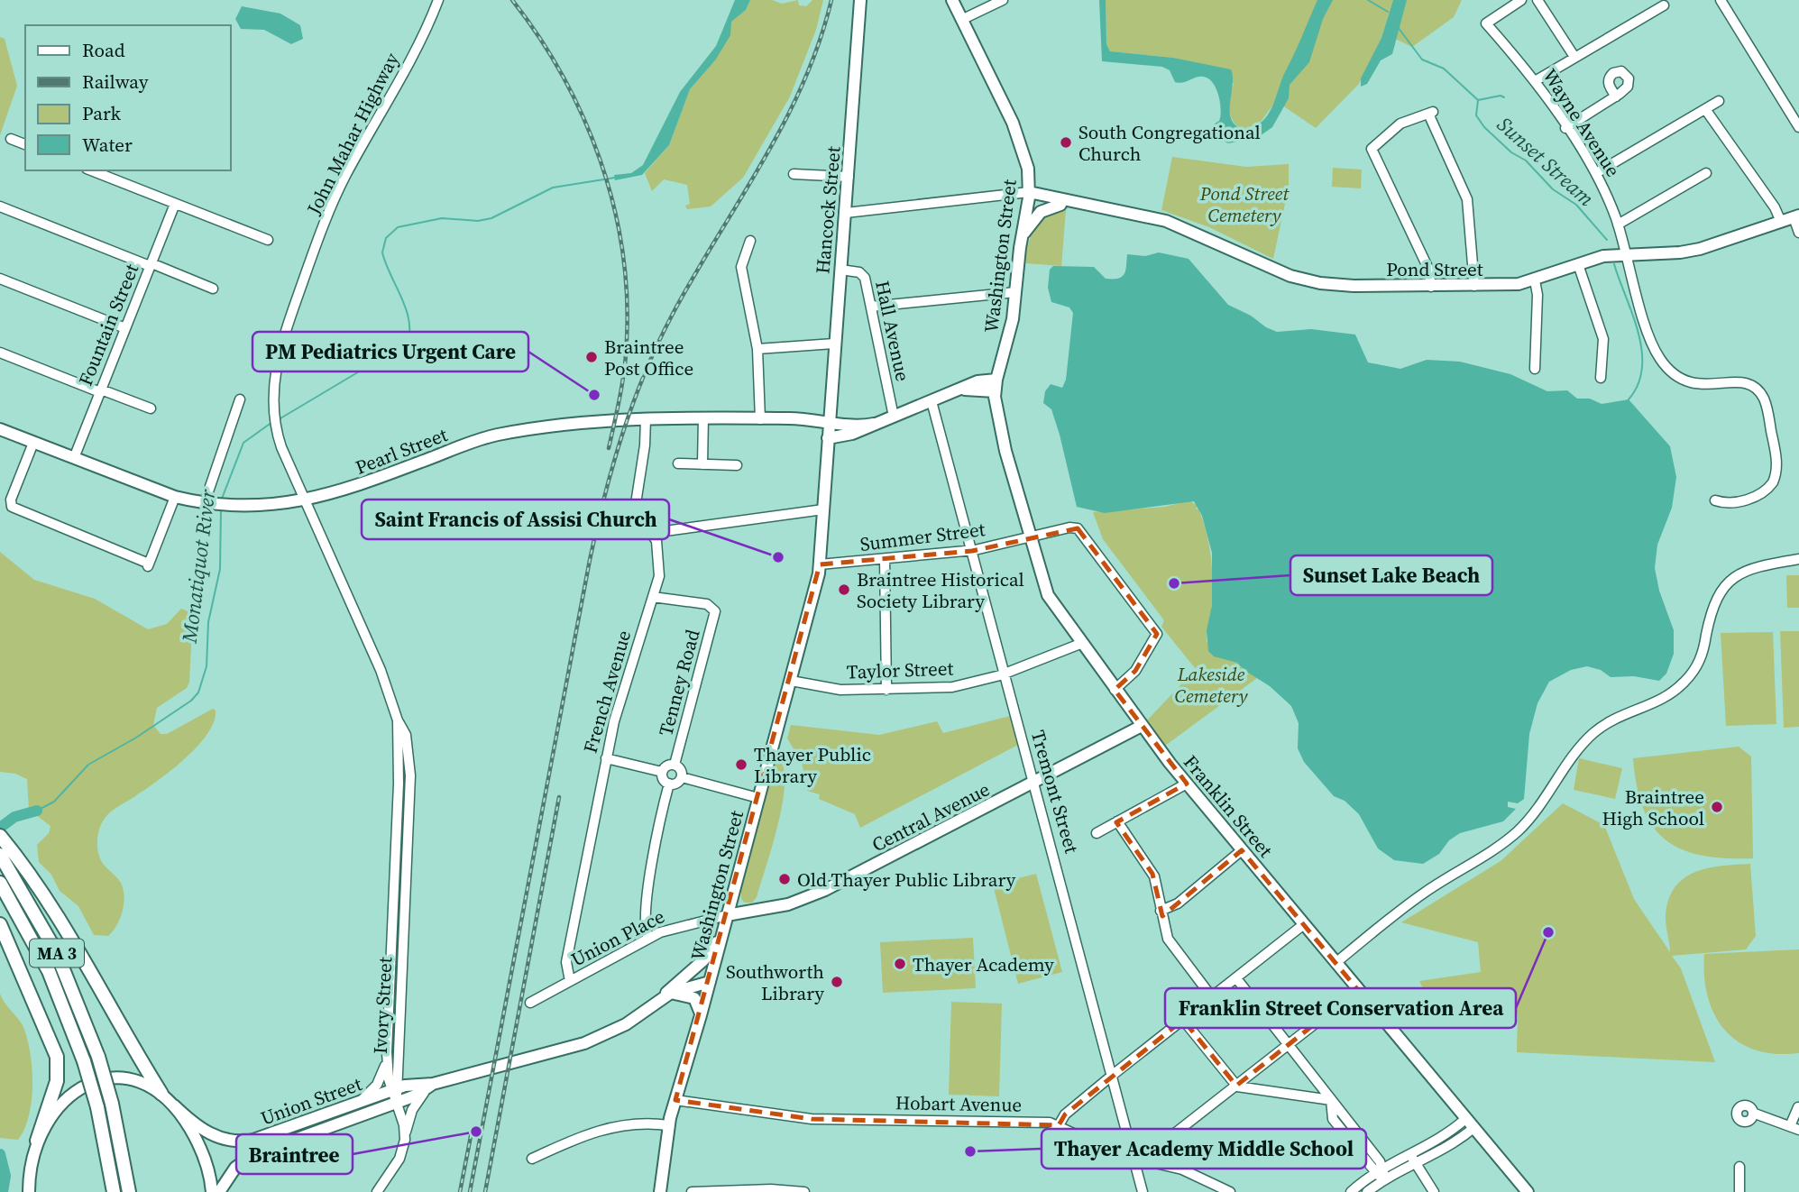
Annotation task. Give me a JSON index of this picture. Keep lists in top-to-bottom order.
{
  "streets": {
    "highway": ["MA 3"],
    "main road": [
      "Hancock Street",
      "Washington Street",
      "Pond Street",
      "Pearl Street",
      "Franklin Street",
      "Central Avenue",
      "Union Street"
    ],
    "street": [
      "Wayne Avenue",
      "John Mahar Highway",
      "Fountain Street",
      "Hall Avenue",
      "Summer Street",
      "Taylor Street",
      "Tenney Road",
      "French Avenue",
      "Tremont Street",
      "Union Place",
      "Ivory Street",
      "Hobart Avenue"
    ]
  },
  "crossings": [
    ["Wayne Avenue", "Pond Street"],
    ["John Mahar Highway", "Pearl Street"],
    ["John Mahar Highway", "Ivory Street"],
    ["Hancock Street", "Washington Street"],
    ["Hancock Street", "Hall Avenue"],
    ["Hancock Street", "Pearl Street"],
    ["Washington Street", "Pond Street"],
    ["Washington Street", "Pearl Street"],
    ["Washington Street", "Summer Street"],
    ["Washington Street", "Taylor Street"],
    ["Washington Street", "Franklin Street"],
    ["Washington Street", "Central Avenue"],
    ["Washington Street", "Union Place"],
    ["Washington Street", "Union Street"],
    ["Washington Street", "Hobart Avenue"],
    ["Fountain Street", "Pearl Street"],
    ["Pearl Street", "French Avenue"],
    ["Pearl Street", "Ivory Street"],
    ["Summer Street", "Tremont Street"],
    ["Summer Street", "Franklin Street"],
    ["Taylor Street", "Tremont Street"],
    ["Taylor Street", "Franklin Street"],
    ["Tenney Road", "French Avenue"],
    ["French Avenue", "Union Place"],
    ["Tremont Street", "Central Avenue"],
    ["Tremont Street", "Hobart Avenue"],
    ["Franklin Street", "Central Avenue"],
    ["Central Avenue", "Union Place"],
    ["Ivory Street", "Union Street"]
  ],
  "water": ["Sunset Stream", "Monatiquot River"],
  "parks": ["Pond Street Cemetery", "Lakeside Cemetery"],
  "places": [
    "South Congregational Church",
    "Braintree Post Office",
    "PM Pediatrics Urgent Care",
    "Saint Francis of Assisi Church",
    "Sunset Lake Beach",
    "Braintree Historical Society Library",
    "Thayer Public Library",
    "Braintree High School",
    "Old Thayer Public Library",
    "Franklin Street Conservation Area",
    "Thayer Academy",
    "Southworth Library",
    "Braintree",
    "Thayer Academy Middle School"
  ],
  "legend": [
    "Road",
    "Railway",
    "Park",
    "Water"
  ]
}
